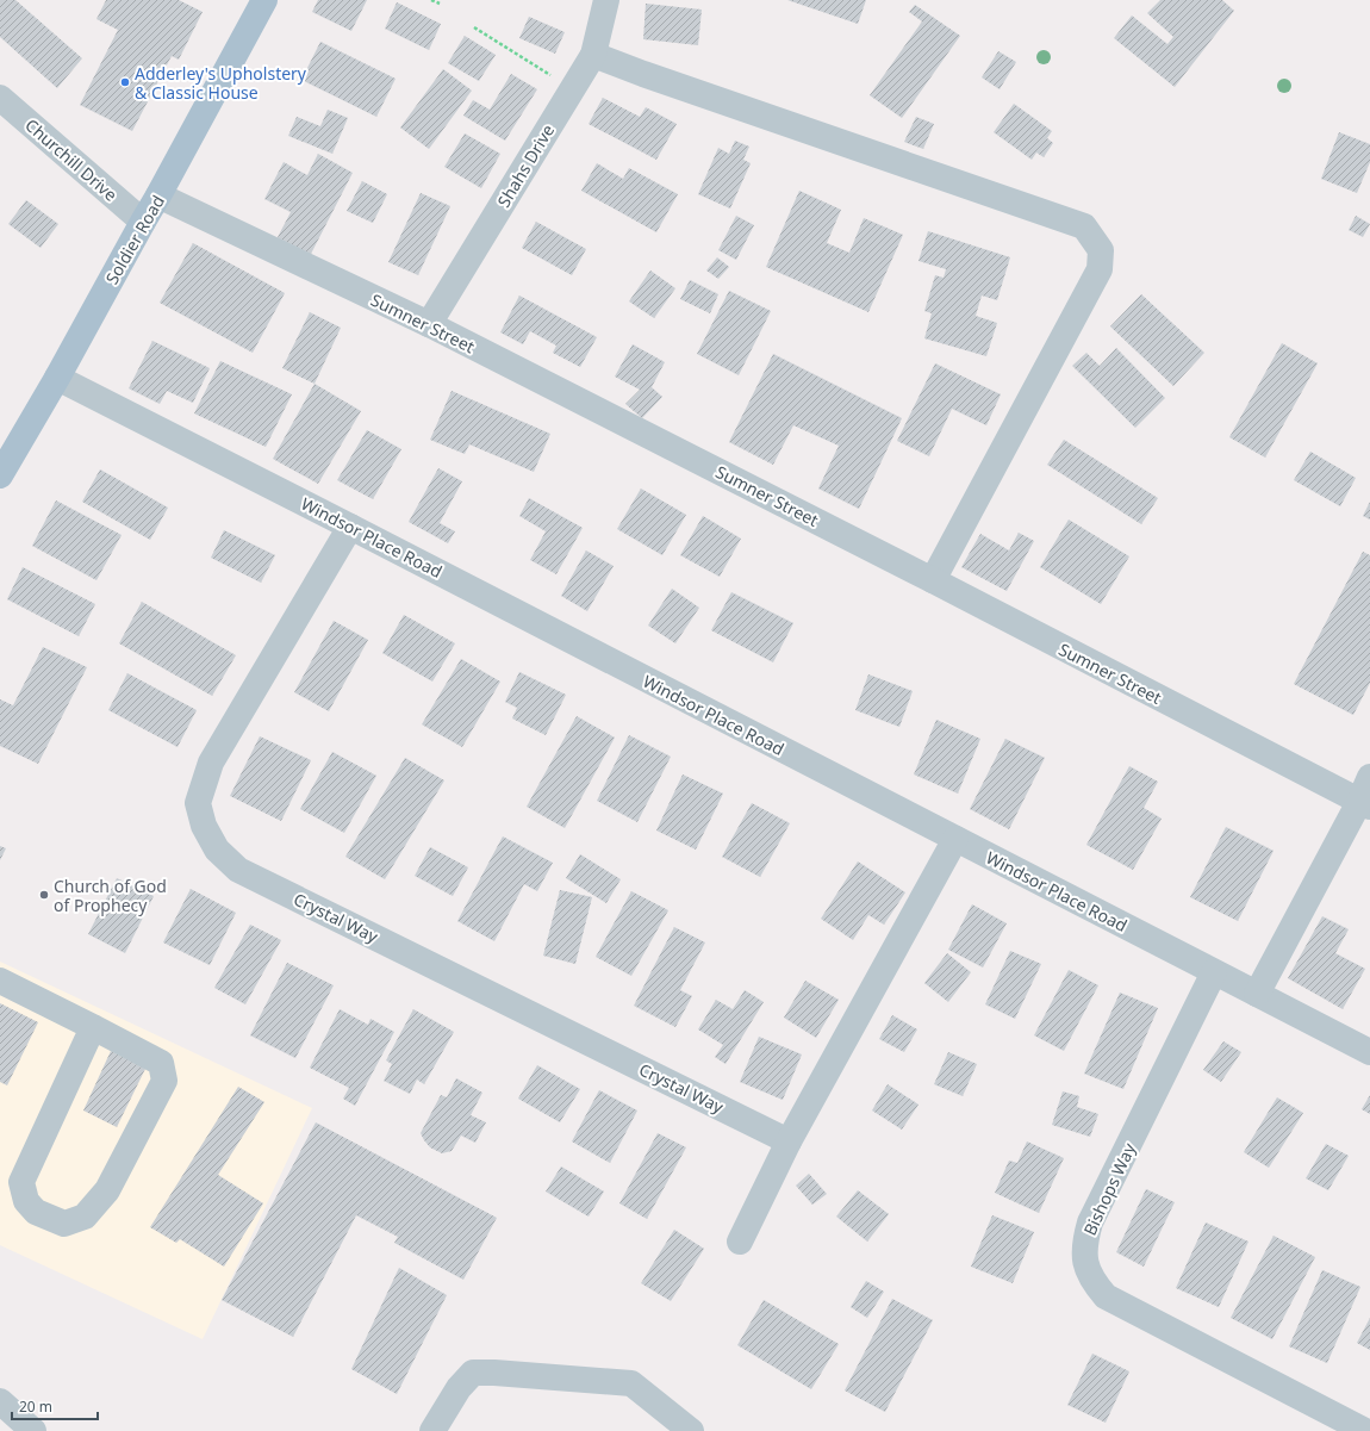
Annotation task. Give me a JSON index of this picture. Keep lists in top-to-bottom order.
{
  "streets": {
    "main road": ["Soldier Road"],
    "street": [
      "Churchill Drive",
      "Shahs Drive",
      "Sumner Street",
      "Windsor Place Road",
      "Crystal Way",
      "Bishops Way"
    ]
  },
  "crossings": [
    ["Churchill Drive", "Soldier Road"],
    ["Shahs Drive", "Sumner Street"],
    ["Soldier Road", "Sumner Street"],
    ["Soldier Road", "Windsor Place Road"],
    ["Windsor Place Road", "Crystal Way"],
    ["Windsor Place Road", "Bishops Way"]
  ],
  "places": ["Adderley's Upholstery & Classic House", "Church of God of Prophecy"],
  "scale_bar": "20 m"
}
